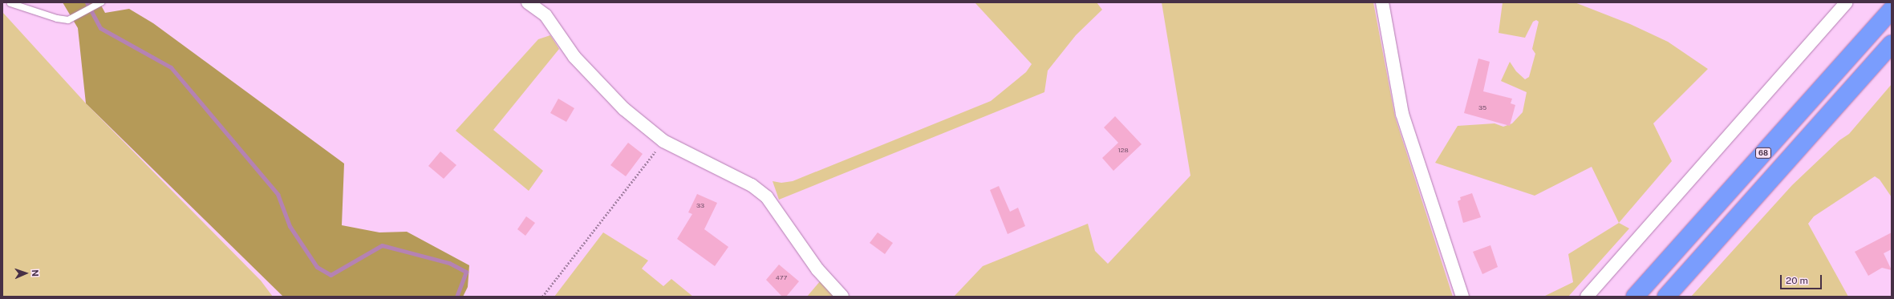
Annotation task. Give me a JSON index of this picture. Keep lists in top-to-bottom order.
{
  "streets": {
    "highway": ["68"]
  },
  "house_numbers": [
    "35",
    "128",
    "33",
    "477"
  ],
  "scale_bar": "20 m",
  "north": "right"
}
